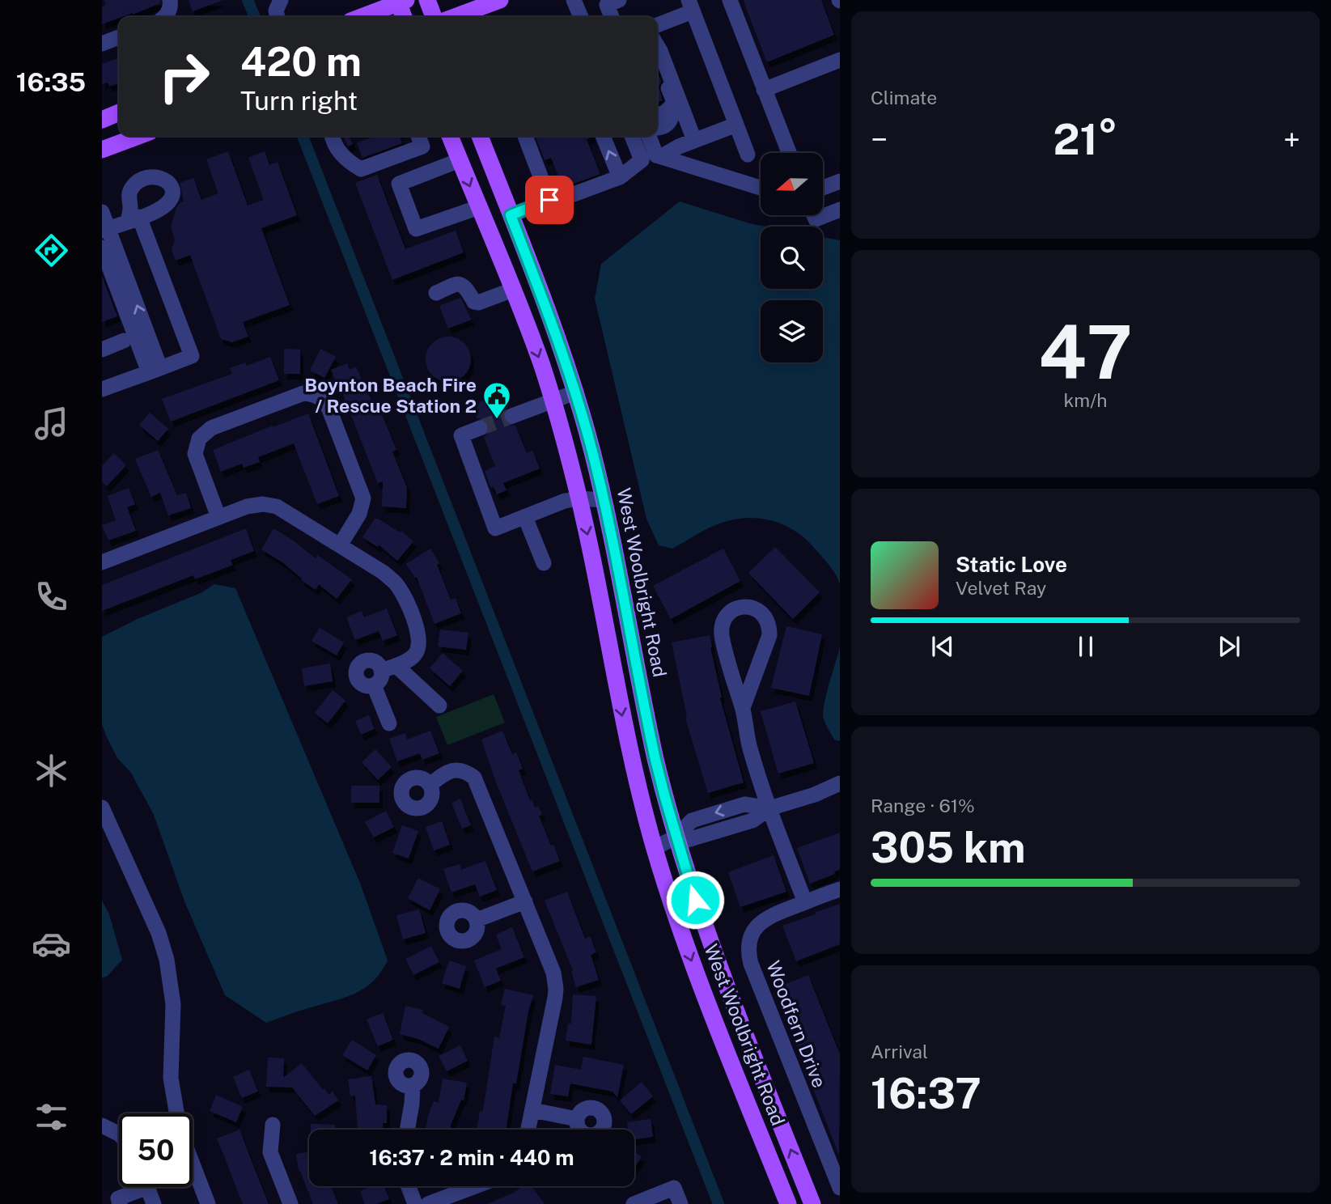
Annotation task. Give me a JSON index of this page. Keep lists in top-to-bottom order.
{
  "streets": {
    "main road": ["West Woolbright Road"],
    "street": ["Woodfern Drive"]
  },
  "places": {
    "public building": ["Boynton Beach Fire / Rescue Station 2"]
  },
  "north": "left",
  "page": {
    "tabs": "16:35",
    "tile": [
      "Climate",
      ["47", "km/h"],
      ["Range · 61%", "305 km"],
      ["Arrival", "16:37"]
    ],
    "turn": ["420 m", "Turn right"],
    "heat": ["−", "21°", "+"],
    "song": ["Static Love", "Velvet Ray"],
    "limit": "50",
    "trip": "16:37 · 2 min · 440 m"
  }
}
